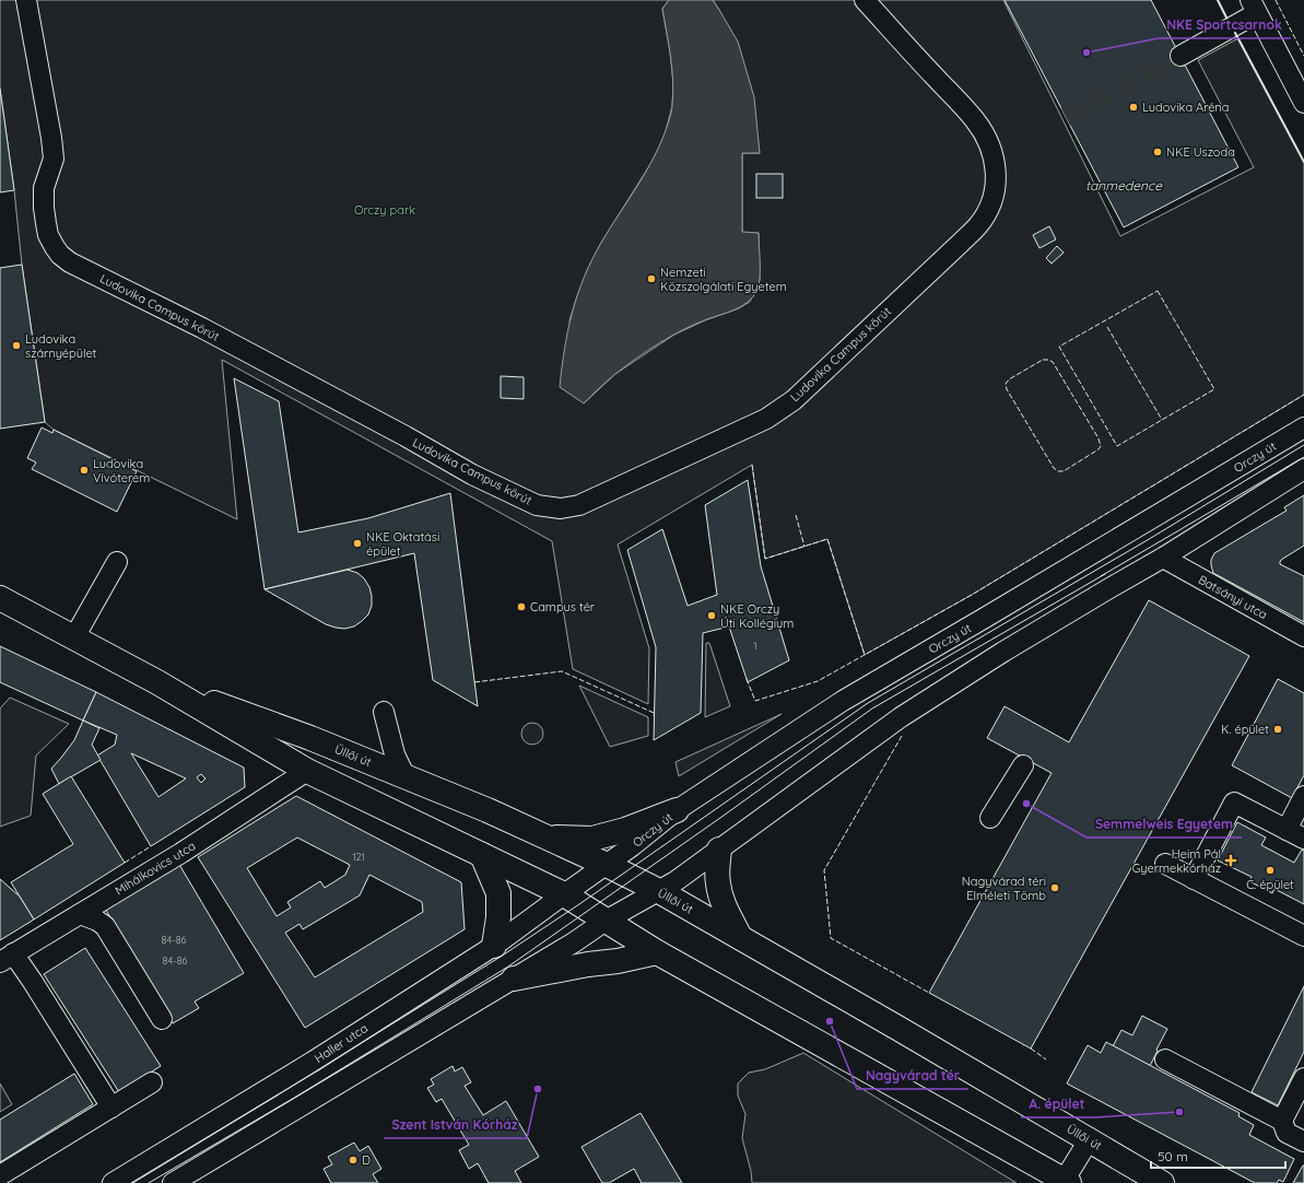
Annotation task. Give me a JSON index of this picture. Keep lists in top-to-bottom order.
{
  "streets": {
    "main road": ["Üllői út"],
    "street": [
      "Ludovika Campus körút",
      "Orczy út",
      "Batsányi utca",
      "Mihálkovics utca",
      "Haller utca"
    ]
  },
  "crossings": [
    ["Orczy út", "Üllői út"],
    ["Orczy út", "Haller utca"],
    ["Üllői út", "Mihálkovics utca"],
    ["Üllői út", "Haller utca"]
  ],
  "water": ["tanmedence"],
  "parks": ["Orczy park"],
  "places": {
    "other": [
      "NKE Sportcsarnok",
      "Ludovika Aréna",
      "NKE Uszoda",
      "Nemzeti Közszolgálati Egyetem",
      "Ludovika szárnyépület",
      "Ludovika Vívóterem",
      "NKE Oktatási épület",
      "Campus tér",
      "NKE Orczy Úti Kollégium",
      "K. épület",
      "Semmelweis Egyetem",
      "C. épület",
      "Nagyvárad téri Elméleti Tömb",
      "Nagyvárad tér",
      "Szent István Kórház",
      "A. épület",
      "D"
    ],
    "health": ["Heim Pál Gyermekkórház"]
  },
  "house_numbers": [
    "1",
    "121",
    "84-86",
    "84-86"
  ],
  "scale_bar": "50 m"
}
